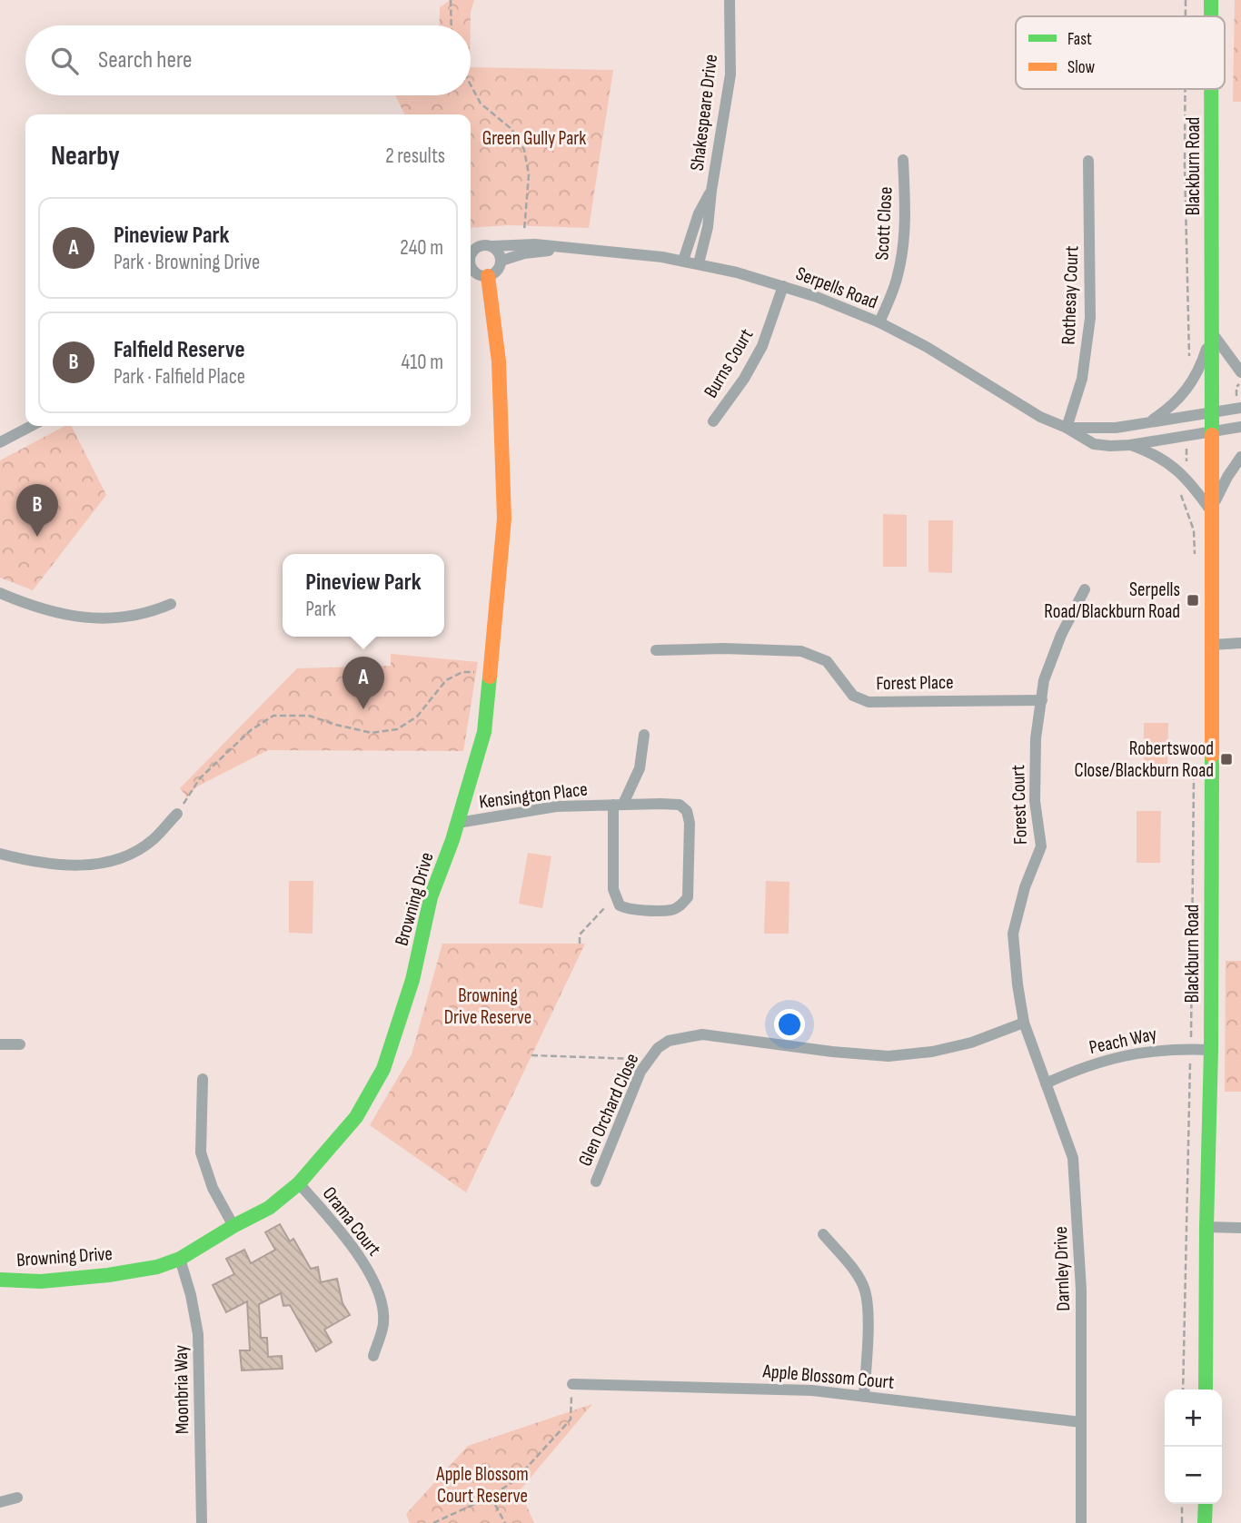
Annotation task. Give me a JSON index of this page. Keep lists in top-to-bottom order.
{
  "streets": {
    "main road": ["Blackburn Road", "Browning Drive"],
    "street": [
      "Shakespeare Drive",
      "Scott Close",
      "Serpells Road",
      "Rothesay Court",
      "Burns Court",
      "Forest Place",
      "Kensington Place",
      "Forest Court",
      "Peach Way",
      "Glen Orchard Close",
      "Orama Court",
      "Darnley Drive",
      "Apple Blossom Court",
      "Moonbria Way"
    ]
  },
  "crossings": [
    ["Shakespeare Drive", "Serpells Road"],
    ["Blackburn Road", "Serpells Road"],
    ["Blackburn Road", "Peach Way"],
    ["Scott Close", "Serpells Road"],
    ["Serpells Road", "Rothesay Court"],
    ["Serpells Road", "Burns Court"],
    ["Forest Place", "Forest Court"],
    ["Kensington Place", "Browning Drive"],
    ["Forest Court", "Glen Orchard Close"],
    ["Forest Court", "Darnley Drive"],
    ["Browning Drive", "Orama Court"],
    ["Browning Drive", "Moonbria Way"],
    ["Peach Way", "Darnley Drive"],
    ["Glen Orchard Close", "Darnley Drive"],
    ["Darnley Drive", "Apple Blossom Court"]
  ],
  "parks": ["Green Gully Park", "Browning Drive Reserve", "Apple Blossom Court Reserve"],
  "places": {
    "transit": ["Serpells Road/Blackburn Road", "Robertswood Close/Blackburn Road"]
  },
  "legend": ["Fast", "Slow"],
  "page": {
    "search": "Search here",
    "heading": ["Nearby", "2 results"],
    "list": [
      {
        "mark": "A",
        "name": "Pineview Park",
        "note": "Park · Browning Drive",
        "value": "240 m"
      },
      {
        "mark": "B",
        "name": "Falfield Reserve",
        "note": "Park · Falfield Place",
        "value": "410 m"
      }
    ],
    "pins": ["B", "A"],
    "popup": ["Pineview Park", "Park"],
    "map_buttons": ["+", "−"]
  }
}
